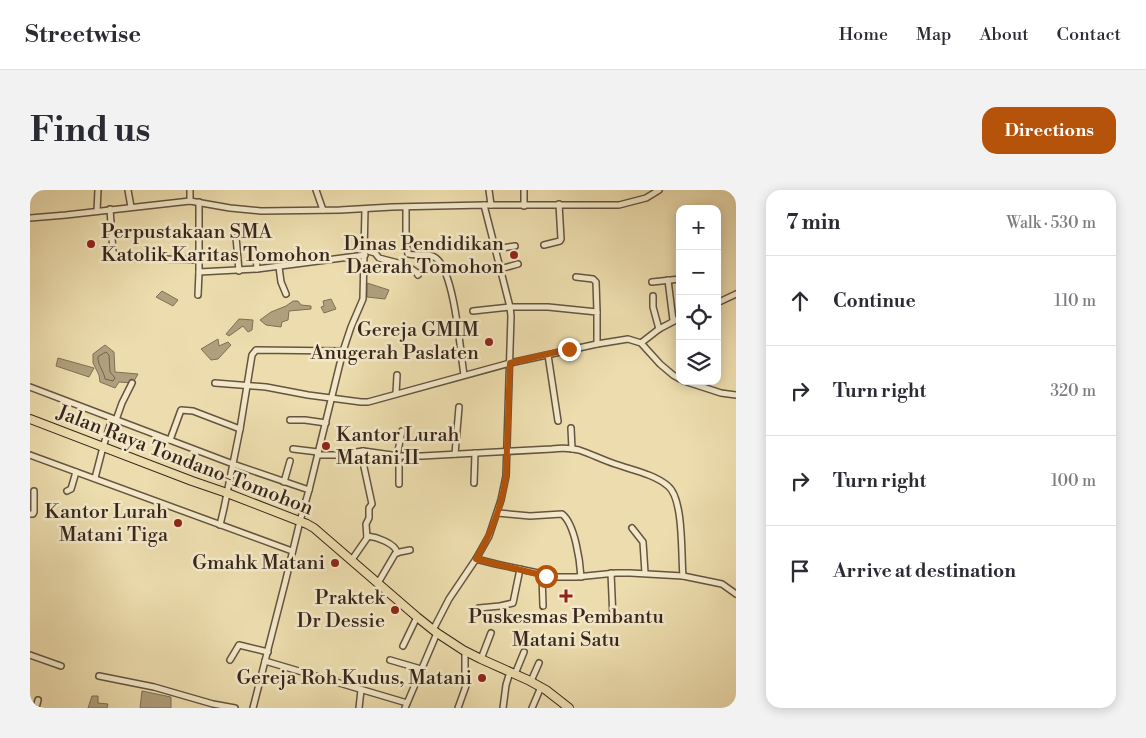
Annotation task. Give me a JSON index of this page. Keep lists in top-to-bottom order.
{
  "streets": {
    "highway": ["Jalan Raya Tondano-Tomohon"]
  },
  "places": {
    "other": [
      "Perpustakaan SMA Katolik Karitas Tomohon",
      "Dinas Pendidikan Daerah Tomohon",
      "Gereja GMIM Anugerah Paslaten",
      "Kantor Lurah Matani II",
      "Kantor Lurah Matani Tiga",
      "Gmahk Matani",
      "Praktek Dr Dessie",
      "Gereja Roh Kudus, Matani"
    ],
    "health": ["Puskesmas Pembantu Matani Satu"]
  },
  "page": {
    "header": "Streetwise",
    "nav": [
      "Home",
      "Map",
      "About",
      "Contact"
    ],
    "buttons": "Directions",
    "title": "Find us",
    "heading": ["7 min", "Walk · 530 m"],
    "map_buttons": ["+", "−"],
    "list": [
      ["Continue", "110 m"],
      ["Turn right", "320 m"],
      ["Turn right", "100 m"],
      "Arrive at destination"
    ]
  }
}
